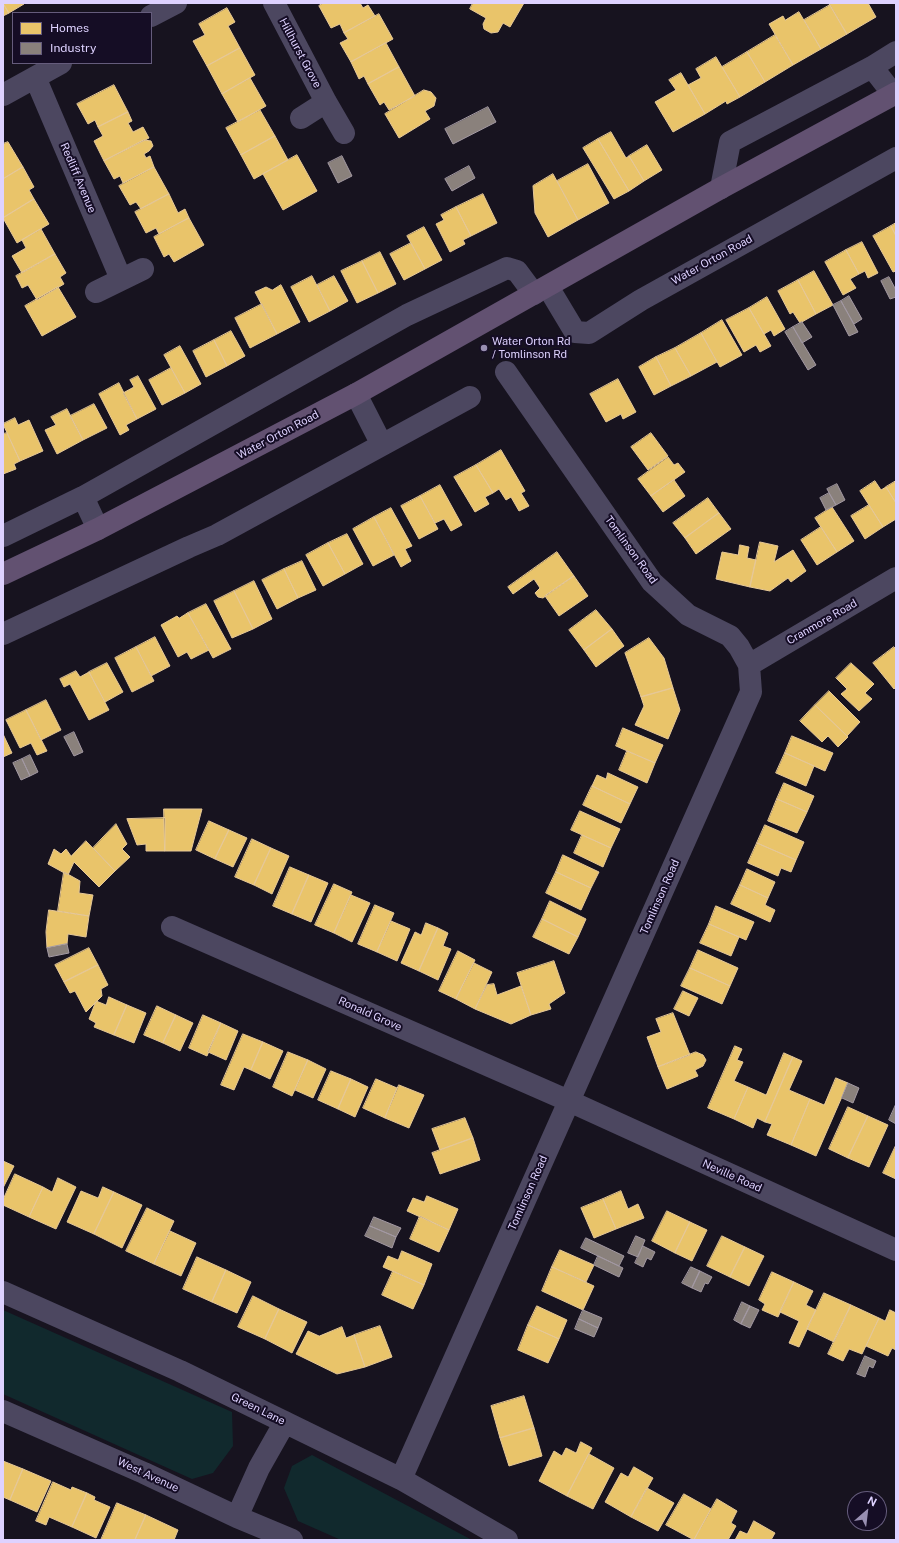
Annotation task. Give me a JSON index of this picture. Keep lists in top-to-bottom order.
{
  "streets": {
    "main road": ["Water Orton Road"],
    "street": [
      "Hillhurst Grove",
      "Redliff Avenue",
      "Tomlinson Road",
      "Cranmore Road",
      "Ronald Grove",
      "Neville Road",
      "Green Lane",
      "West Avenue"
    ]
  },
  "crossings": [
    ["Tomlinson Road", "Cranmore Road"],
    ["Tomlinson Road", "Ronald Grove"],
    ["Tomlinson Road", "Neville Road"],
    ["Tomlinson Road", "Green Lane"],
    ["Ronald Grove", "Neville Road"]
  ],
  "places": ["Water Orton Rd / Tomlinson Rd"],
  "legend": ["Homes", "Industry"],
  "north": "top right"
}
